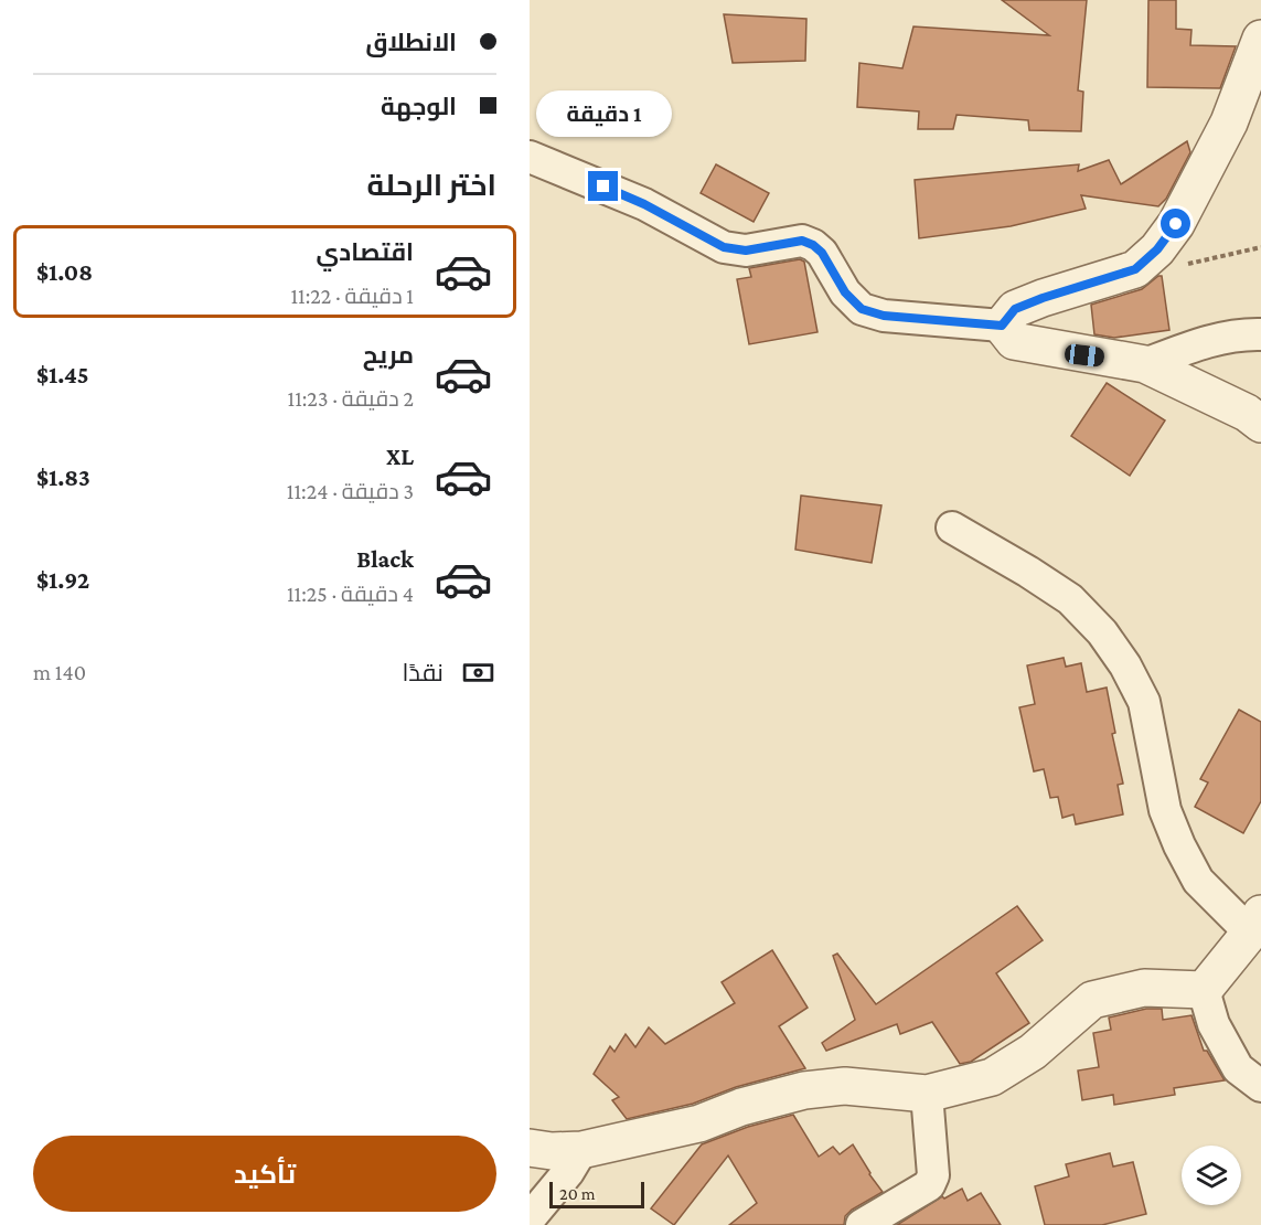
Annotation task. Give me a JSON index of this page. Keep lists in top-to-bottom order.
{
  "scale_bar": "20 m",
  "page": {
    "banner": ["الانطلاق", "الوجهة"],
    "bubble": "1 دقيقة",
    "heading": "اختر الرحلة",
    "list": [
      {
        "name": "اقتصادي",
        "note": "1 دقيقة · 11:22",
        "value": "$1.08"
      },
      {
        "name": "مريح",
        "note": "2 دقيقة · 11:23",
        "value": "$1.45"
      },
      {
        "name": "XL",
        "note": "3 دقيقة · 11:24",
        "value": "$1.83"
      },
      {
        "name": "Black",
        "note": "4 دقيقة · 11:25",
        "value": "$1.92"
      }
    ],
    "pay": ["نقدًا", "140 m"],
    "buttons": "تأكيد",
    "scale": "20 m"
  }
}
